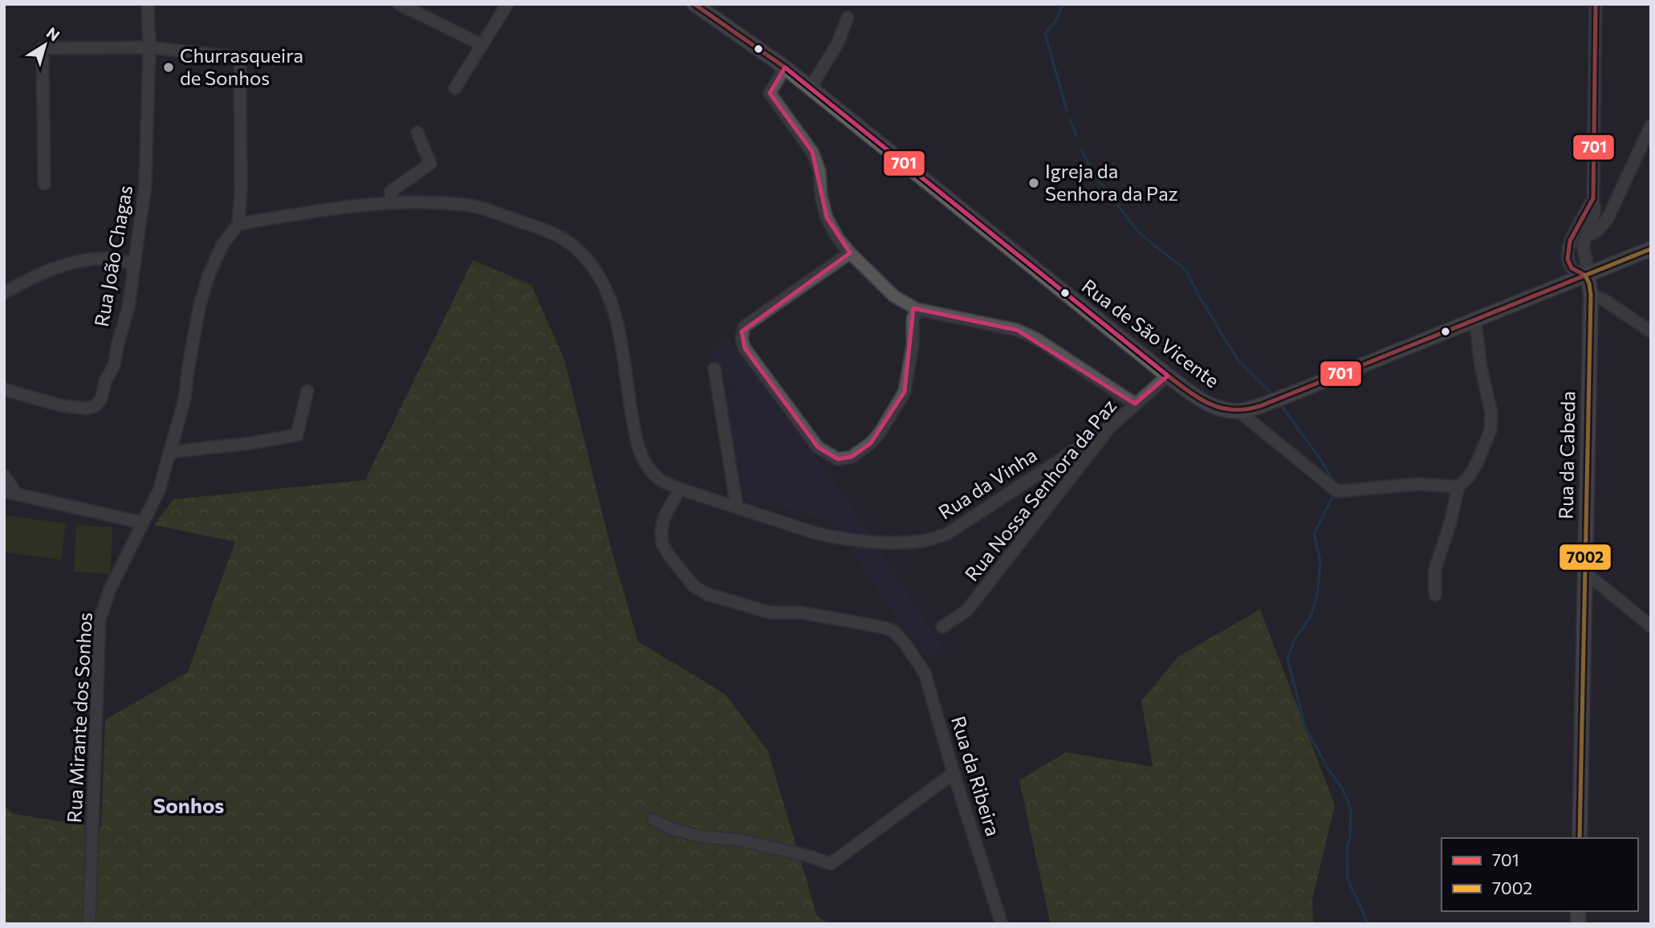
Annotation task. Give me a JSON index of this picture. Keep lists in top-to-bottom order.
{
  "streets": {
    "main road": ["Rua de São Vicente", "Rua da Cabeda"],
    "street": [
      "Rua João Chagas",
      "Rua da Vinha",
      "Rua Nossa Senhora da Paz",
      "Rua Mirante dos Sonhos",
      "Rua da Ribeira"
    ]
  },
  "crossings": [
    ["Rua de São Vicente", "Rua da Cabeda"],
    ["Rua de São Vicente", "Rua Nossa Senhora da Paz"],
    ["Rua da Vinha", "Rua Nossa Senhora da Paz"],
    ["Rua da Vinha", "Rua da Ribeira"]
  ],
  "districts": ["Sonhos"],
  "places": ["Churrasqueira de Sonhos", "Igreja da Senhora da Paz"],
  "lines": ["transit line 701", "transit line 7002"],
  "legend": ["701", "7002"],
  "north": "top right"
}
